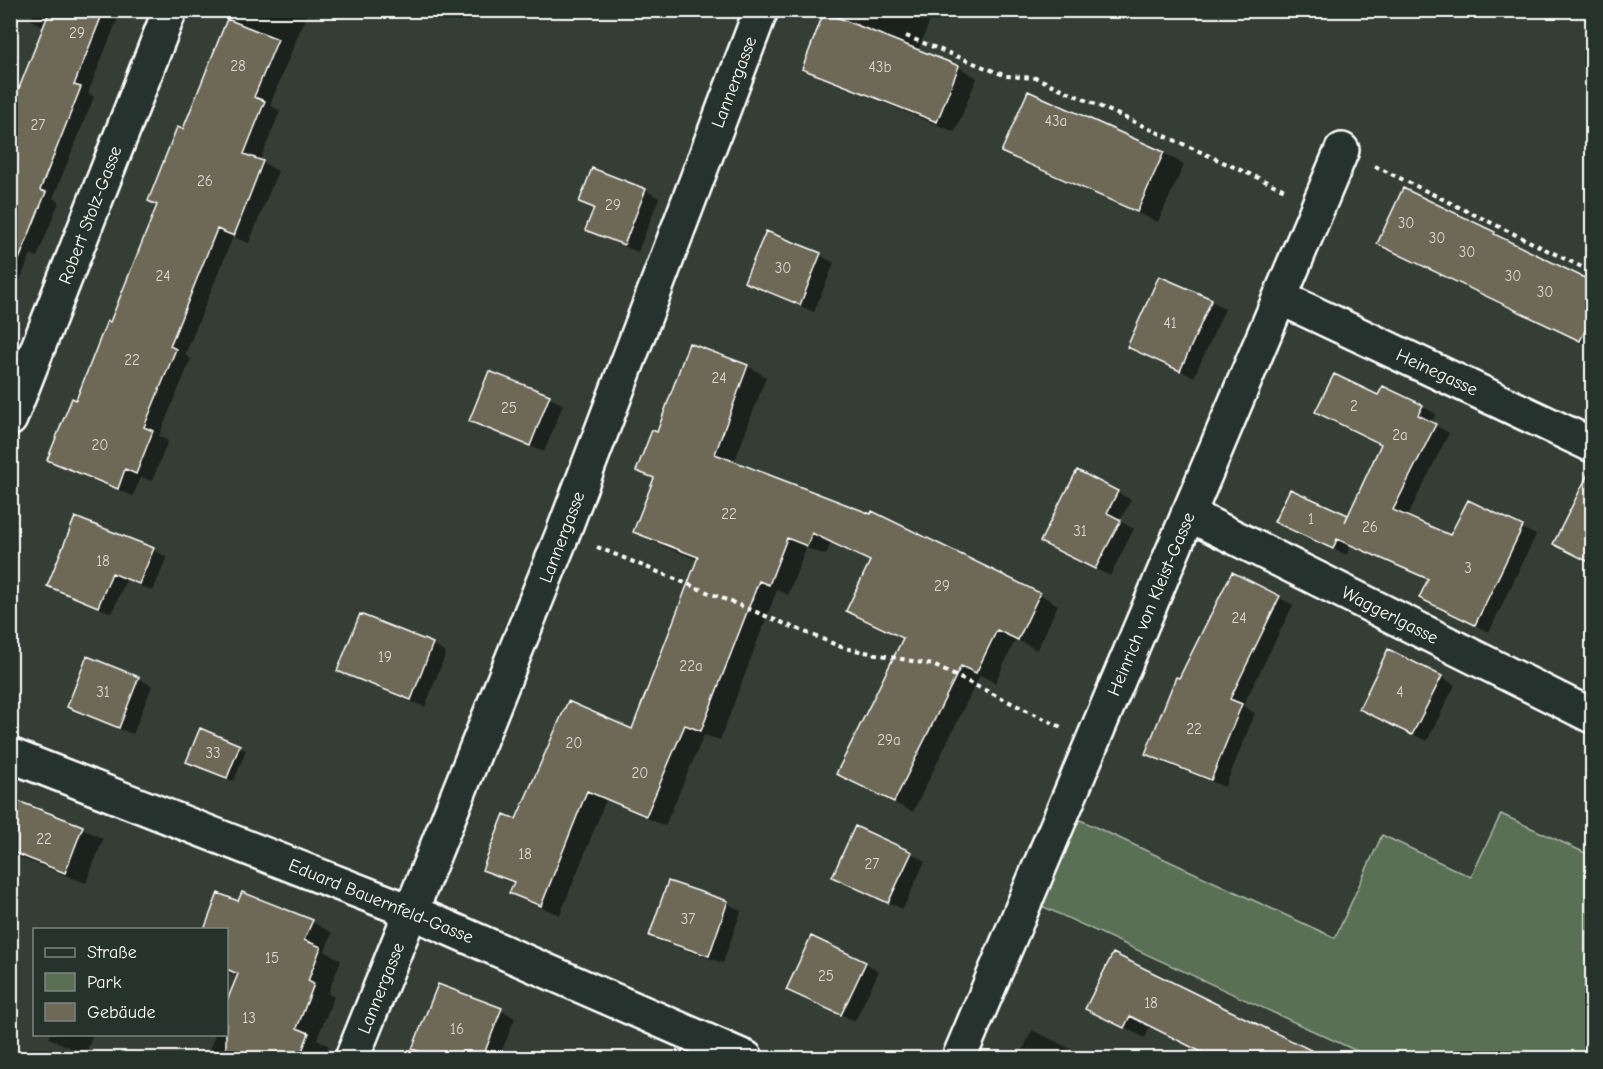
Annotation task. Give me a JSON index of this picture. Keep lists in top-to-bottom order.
{
  "streets": {
    "street": [
      "Lannergasse",
      "Robert Stolz-Gasse",
      "Heinegasse",
      "Heinrich von Kleist-Gasse",
      "Waggerlgasse",
      "Eduard Bauernfeld-Gasse"
    ]
  },
  "crossings": [
    ["Lannergasse", "Eduard Bauernfeld-Gasse"],
    ["Heinegasse", "Heinrich von Kleist-Gasse"],
    ["Heinrich von Kleist-Gasse", "Waggerlgasse"]
  ],
  "house_numbers": [
    "29",
    "28",
    "43b",
    "43a",
    "27",
    "26",
    "29",
    "30",
    "30",
    "30",
    "30",
    "24",
    "30",
    "30",
    "41",
    "22",
    "24",
    "2",
    "25",
    "2a",
    "20",
    "22",
    "1",
    "26",
    "31",
    "18",
    "3",
    "29",
    "24",
    "19",
    "22a",
    "31",
    "4",
    "22",
    "29a",
    "20",
    "33",
    "20",
    "22",
    "18",
    "27",
    "37",
    "15",
    "25",
    "18",
    "13",
    "16"
  ],
  "legend": ["Straße", "Park", "Gebäude"]
}
